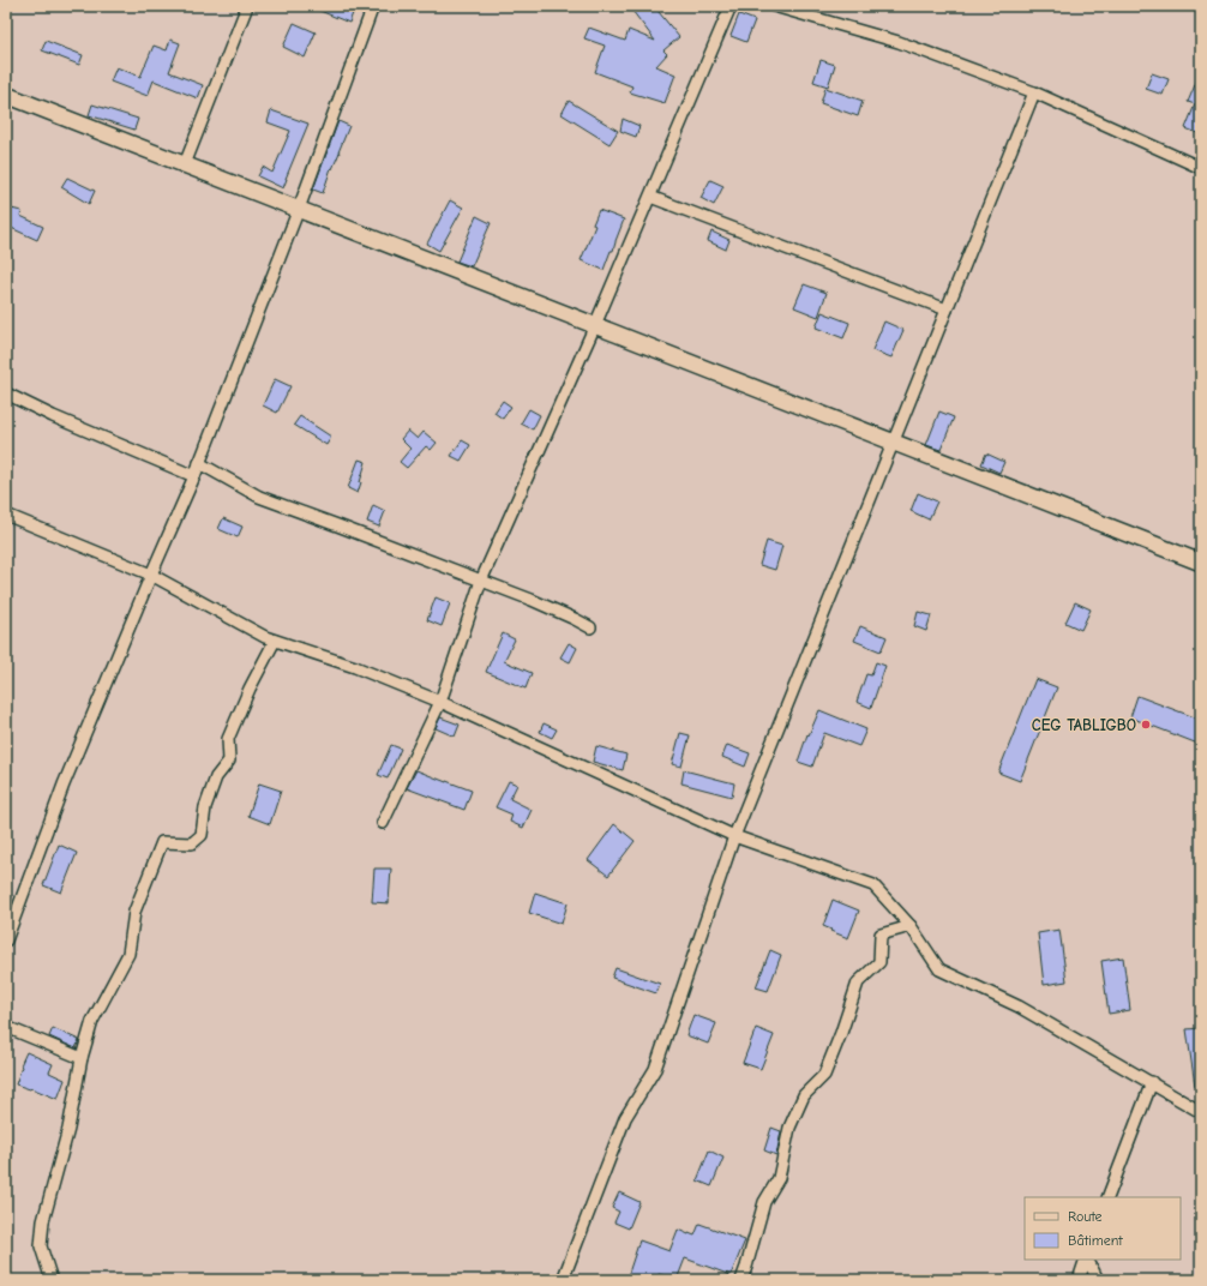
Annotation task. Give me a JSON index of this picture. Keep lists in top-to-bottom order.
{
  "places": ["CEG TABLIGBO"],
  "legend": ["Route", "Bâtiment"]
}
